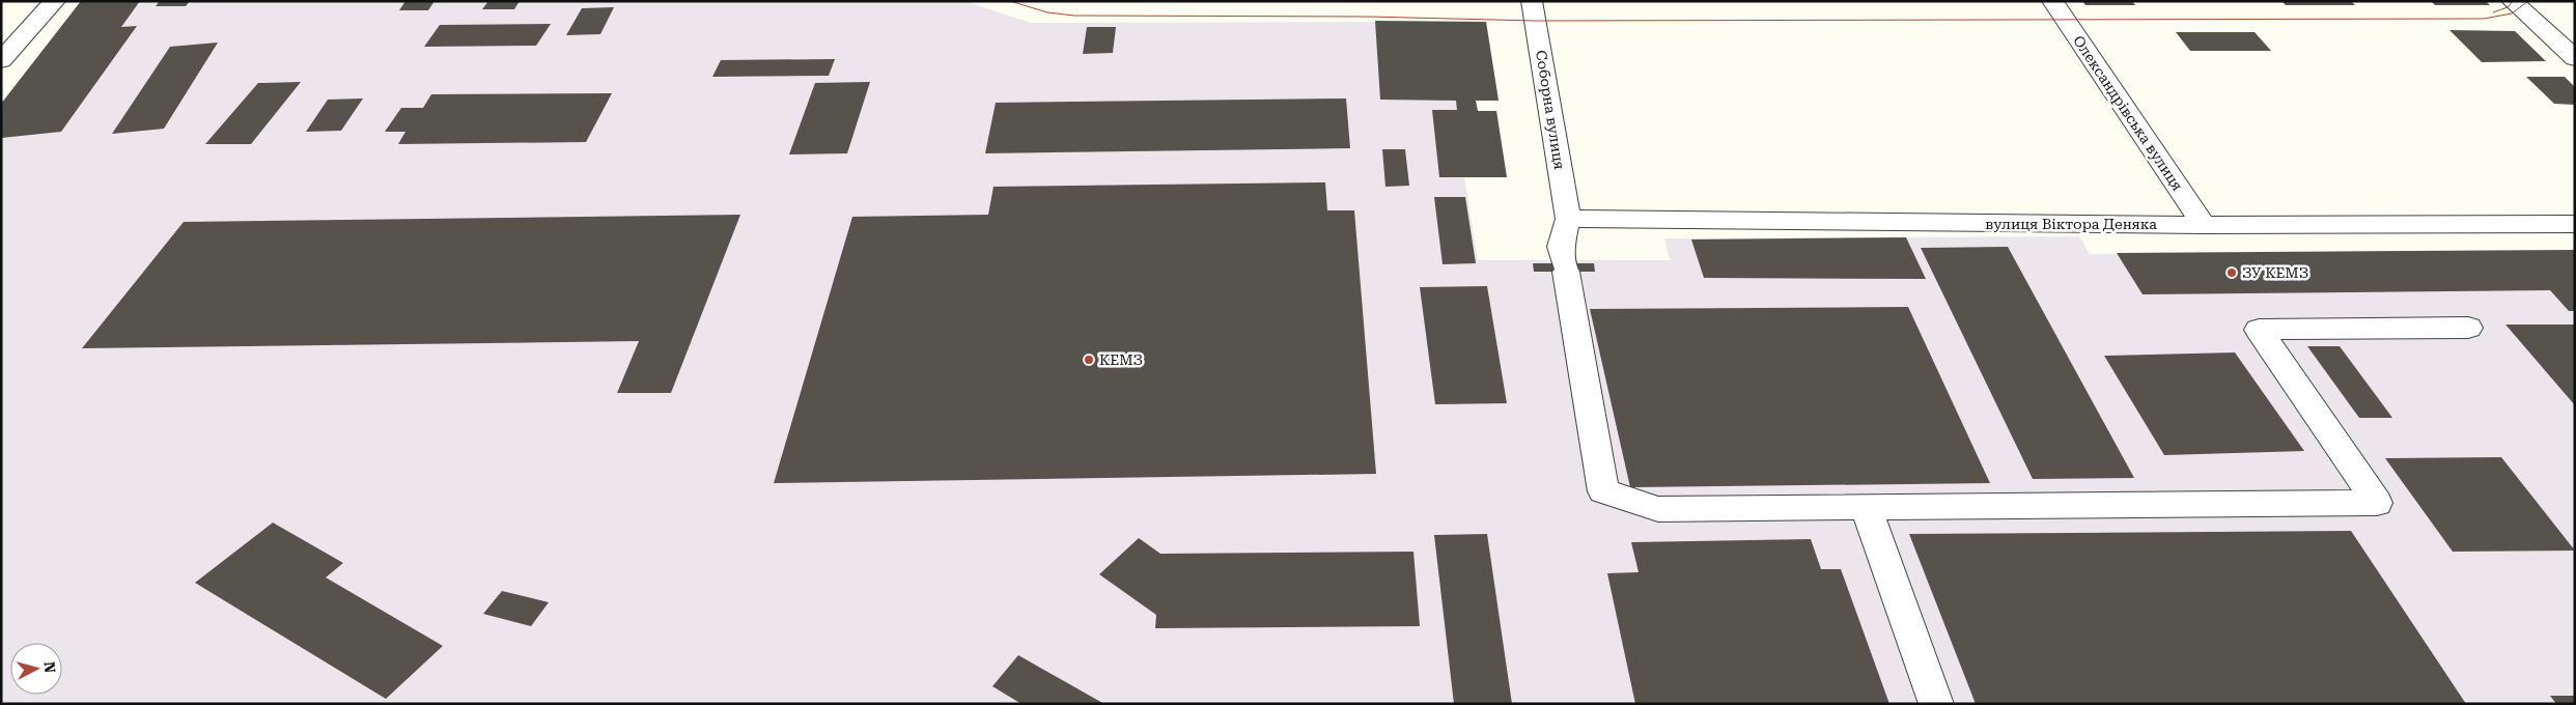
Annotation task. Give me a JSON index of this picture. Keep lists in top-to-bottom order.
{
  "streets": {
    "street": ["Соборна вулиця", "Олександрівська вулиця", "вулиця Віктора Деняка"]
  },
  "crossings": [
    ["Соборна вулиця", "вулиця Віктора Деняка"],
    ["Олександрівська вулиця", "вулиця Віктора Деняка"]
  ],
  "places": ["ЗУ КЕМЗ", "КЕМЗ"],
  "north": "right"
}
